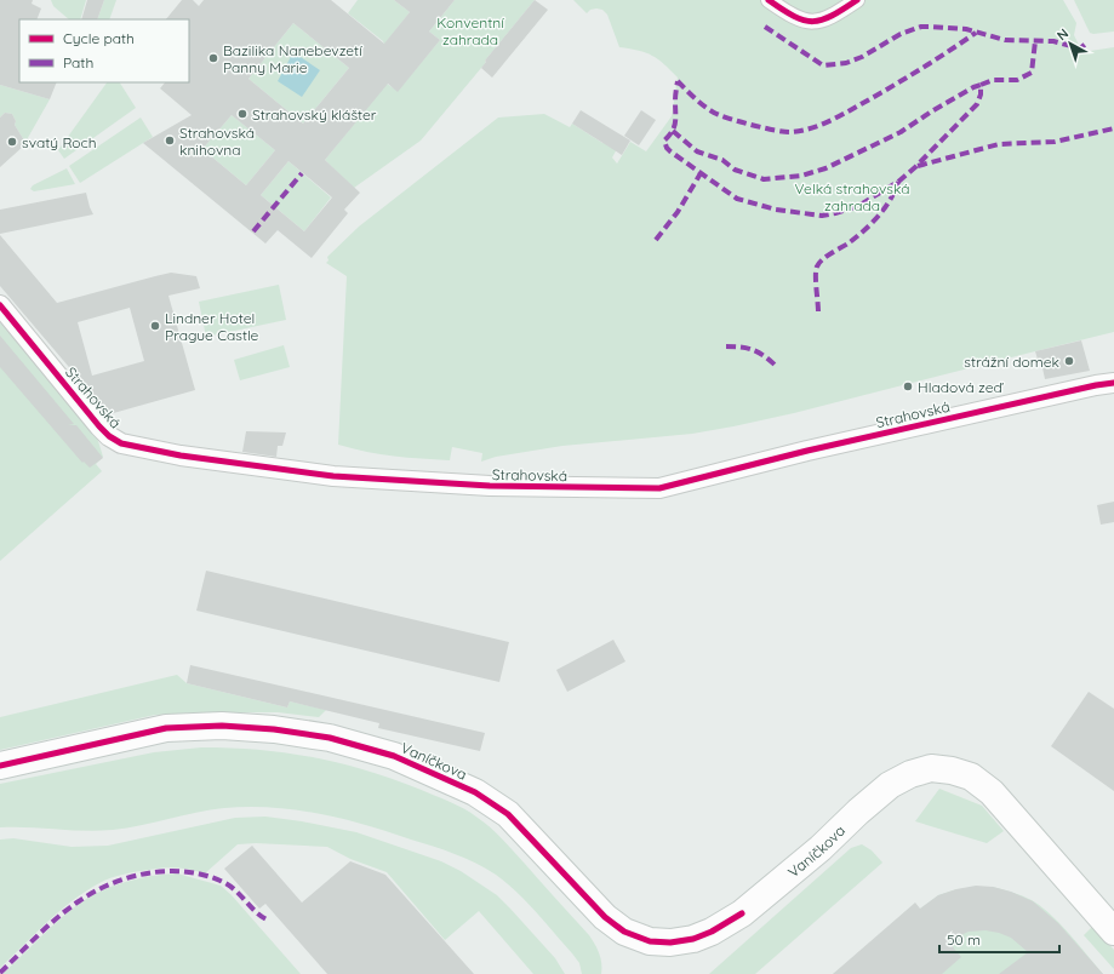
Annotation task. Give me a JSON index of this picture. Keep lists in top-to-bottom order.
{
  "streets": {
    "main road": ["Vaníčkova"],
    "street": ["Strahovská"]
  },
  "parks": ["Konventní zahrada", "Velká strahovská zahrada"],
  "places": [
    "Bazilika Nanebevzetí Panny Marie",
    "Strahovský klášter",
    "Strahovská knihovna",
    "svatý Roch",
    "Lindner Hotel Prague Castle",
    "strážní domek",
    "Hladová zeď"
  ],
  "legend": ["Cycle path", "Path"],
  "scale_bar": "50 m",
  "north": "top left"
}
